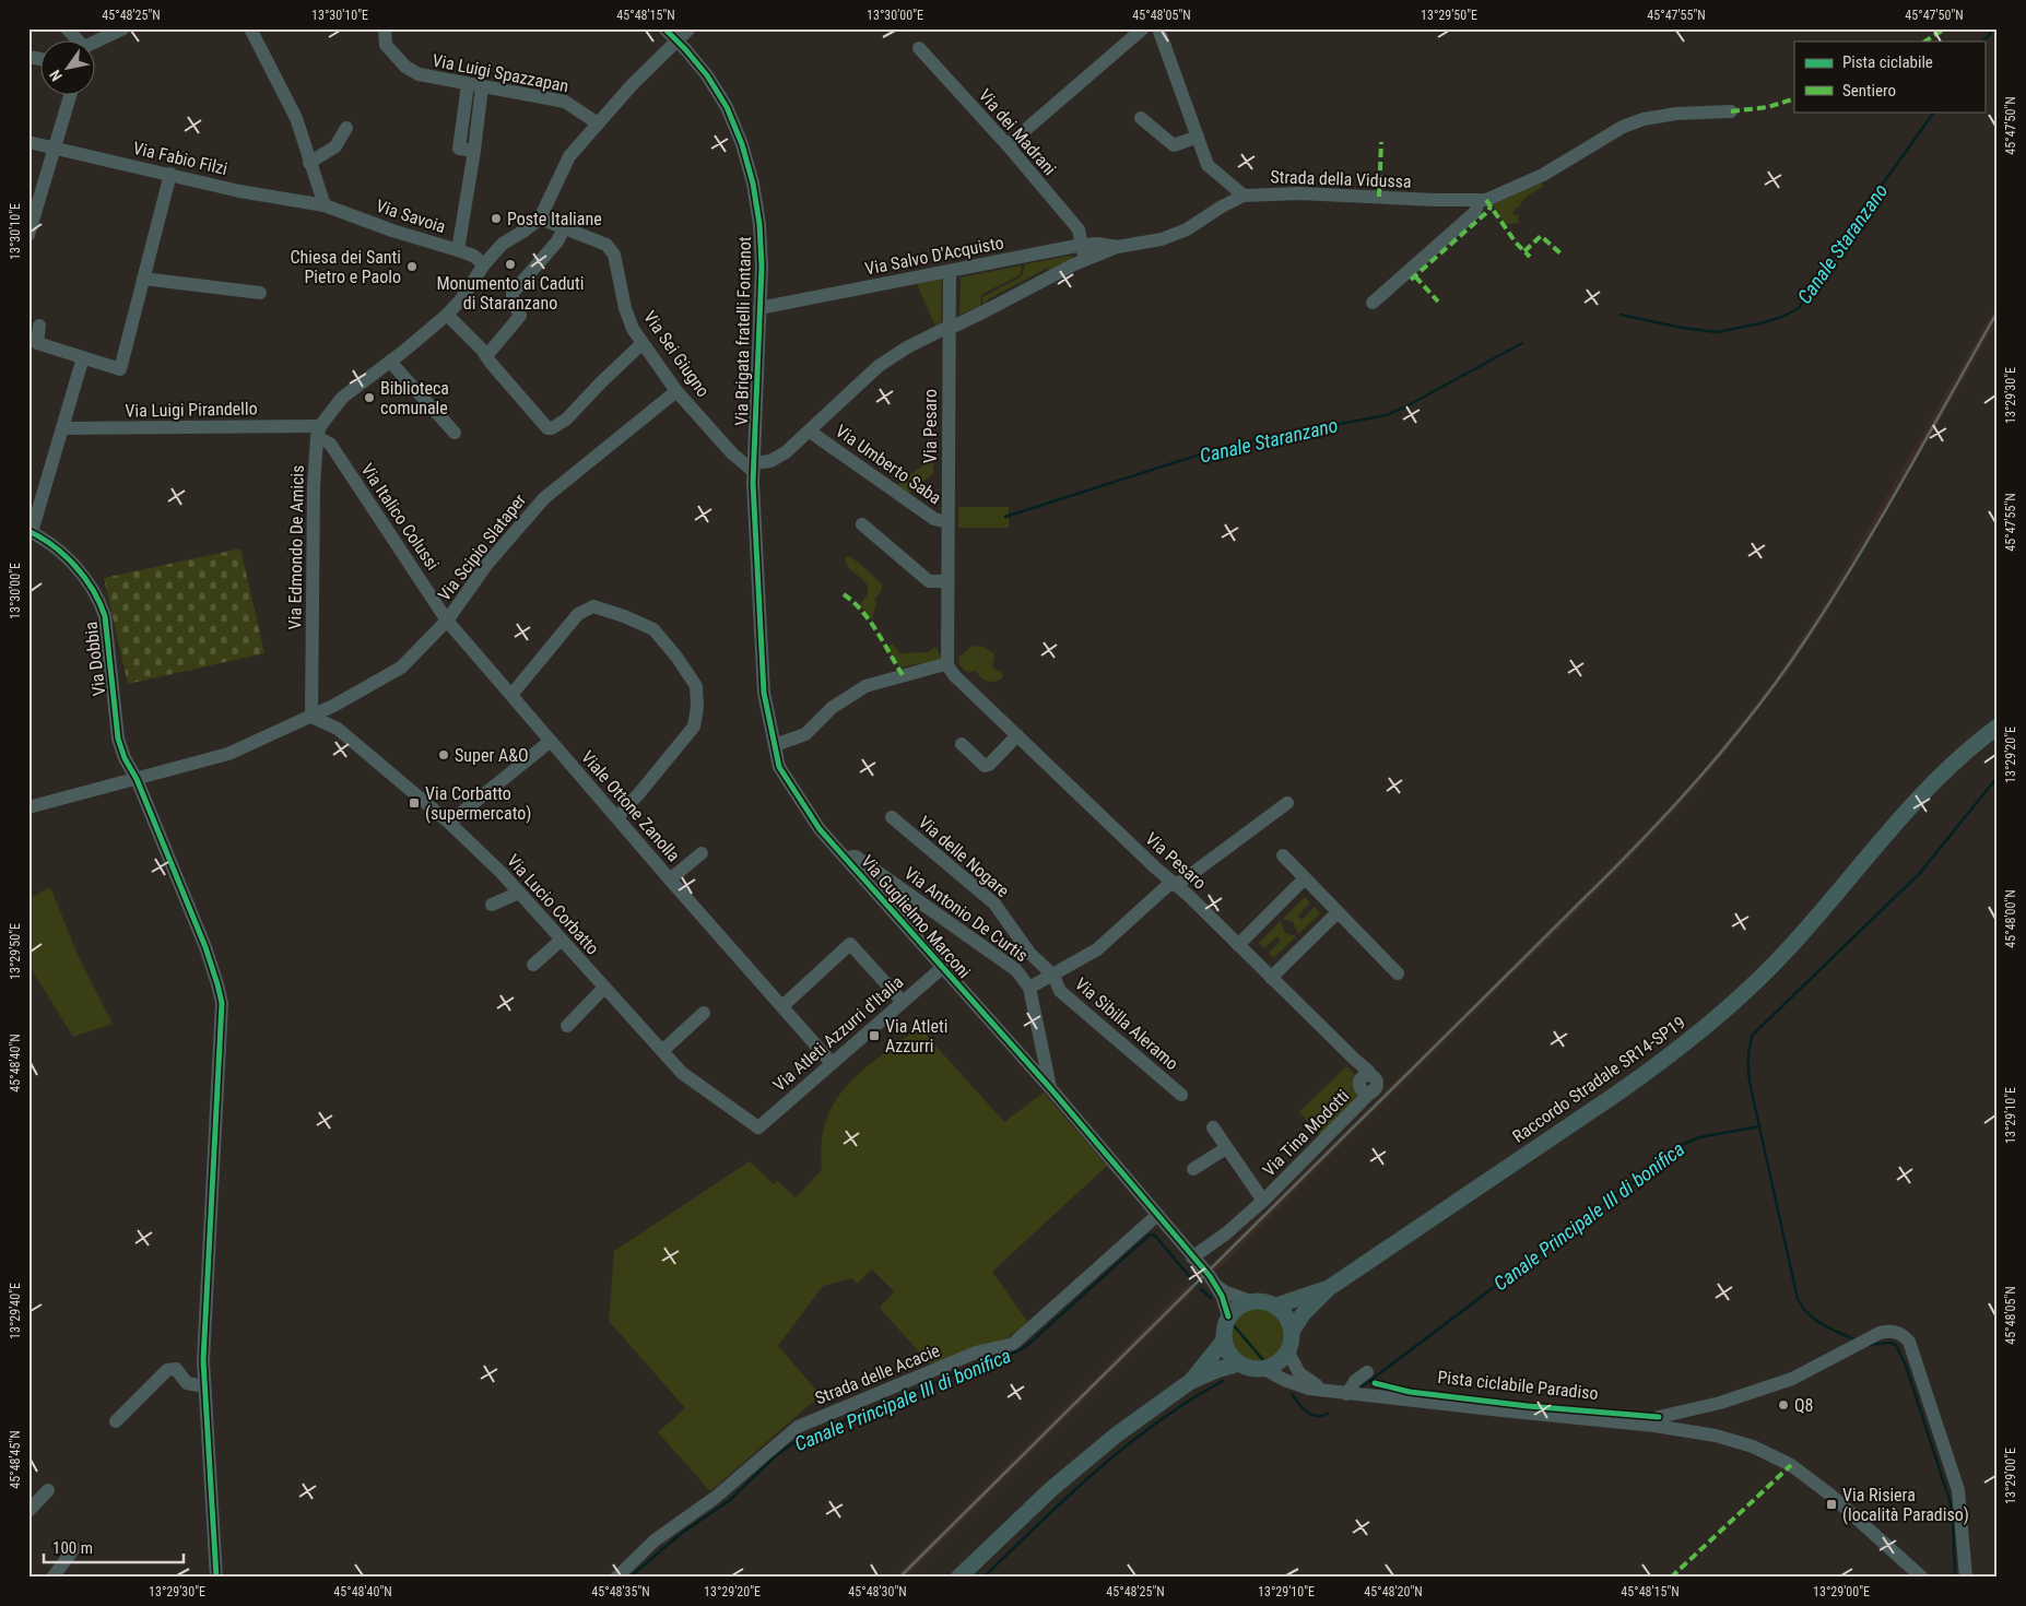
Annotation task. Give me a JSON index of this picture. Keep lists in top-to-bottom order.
{
  "streets": {
    "main road": ["Raccordo Stradale SR14-SP19"],
    "street": [
      "Via Luigi Spazzapan",
      "Via dei Madrani",
      "Via Fabio Filzi",
      "Strada della Vidussa",
      "Via Savoia",
      "Via Salvo D'Acquisto",
      "Via Brigata fratelli Fontanot",
      "Via Sei Giugno",
      "Via Luigi Pirandello",
      "Via Pesaro",
      "Via Umberto Saba",
      "Via Italico Colussi",
      "Via Edmondo De Amicis",
      "Via Scipio Slataper",
      "Via Dobbia",
      "Viale Ottone Zanolla",
      "Via delle Nogare",
      "Via Lucio Corbatto",
      "Via Antonio De Curtis",
      "Via Guglielmo Marconi",
      "Via Sibilla Aleramo",
      "Via Atleti Azzurri d'Italia",
      "Via Tina Modotti",
      "Strada delle Acacie"
    ],
    "cycle path": ["Pista ciclabile Paradiso"]
  },
  "crossings": [
    ["Via dei Madrani", "Via Salvo D'Acquisto"],
    ["Via Fabio Filzi", "Via Savoia"],
    ["Strada della Vidussa", "Via Salvo D'Acquisto"],
    ["Strada della Vidussa", "Via Brigata fratelli Fontanot"],
    ["Strada della Vidussa", "Via Sei Giugno"],
    ["Strada della Vidussa", "Via Pesaro"],
    ["Strada della Vidussa", "Via Umberto Saba"],
    ["Strada della Vidussa", "Via Guglielmo Marconi"],
    ["Via Salvo D'Acquisto", "Via Brigata fratelli Fontanot"],
    ["Via Salvo D'Acquisto", "Via Pesaro"],
    ["Via Brigata fratelli Fontanot", "Via Sei Giugno"],
    ["Via Brigata fratelli Fontanot", "Via Guglielmo Marconi"],
    ["Via Sei Giugno", "Via Scipio Slataper"],
    ["Via Sei Giugno", "Via Guglielmo Marconi"],
    ["Via Luigi Pirandello", "Via Italico Colussi"],
    ["Via Luigi Pirandello", "Via Edmondo De Amicis"],
    ["Via Pesaro", "Via Umberto Saba"],
    ["Via Pesaro", "Via Tina Modotti"],
    ["Via Italico Colussi", "Via Edmondo De Amicis"],
    ["Via Italico Colussi", "Via Scipio Slataper"],
    ["Via Italico Colussi", "Viale Ottone Zanolla"],
    ["Via Edmondo De Amicis", "Via Scipio Slataper"],
    ["Via Edmondo De Amicis", "Via Lucio Corbatto"],
    ["Via Scipio Slataper", "Viale Ottone Zanolla"],
    ["Via Scipio Slataper", "Via Lucio Corbatto"],
    ["Viale Ottone Zanolla", "Via Atleti Azzurri d'Italia"],
    ["Via delle Nogare", "Via Sibilla Aleramo"],
    ["Via Lucio Corbatto", "Via Atleti Azzurri d'Italia"],
    ["Via Antonio De Curtis", "Via Guglielmo Marconi"],
    ["Via Guglielmo Marconi", "Via Atleti Azzurri d'Italia"],
    ["Via Guglielmo Marconi", "Raccordo Stradale SR14-SP19"],
    ["Via Guglielmo Marconi", "Via Tina Modotti"],
    ["Via Guglielmo Marconi", "Strada delle Acacie"]
  ],
  "water": ["Canale Staranzano", "Canale Principale III di bonifica"],
  "places": {
    "other": [
      "Poste Italiane",
      "Monumento ai Caduti di Staranzano",
      "Chiesa dei Santi Pietro e Paolo",
      "Biblioteca comunale",
      "Super A&O",
      "Q8"
    ],
    "transit": ["Via Corbatto (supermercato)", "Via Atleti Azzurri", "Via Risiera (località Paradiso)"]
  },
  "legend": ["Pista ciclabile", "Sentiero"],
  "scale_bar": "100 m",
  "north": "bottom left",
  "coordinates": [
    "45°48'25\"N",
    "13°30'10\"E",
    "45°48'15\"N",
    "13°30'00\"E",
    "45°48'05\"N",
    "13°29'50\"E",
    "45°47'55\"N",
    "45°47'50\"N",
    "13°29'30\"E",
    "13°29'20\"E",
    "45°48'00\"N",
    "45°48'40\"N",
    "13°29'10\"E",
    "13°29'40\"E",
    "45°48'45\"N",
    "13°29'00\"E",
    "45°48'35\"N",
    "45°48'30\"N",
    "45°48'20\"N"
  ]
}
